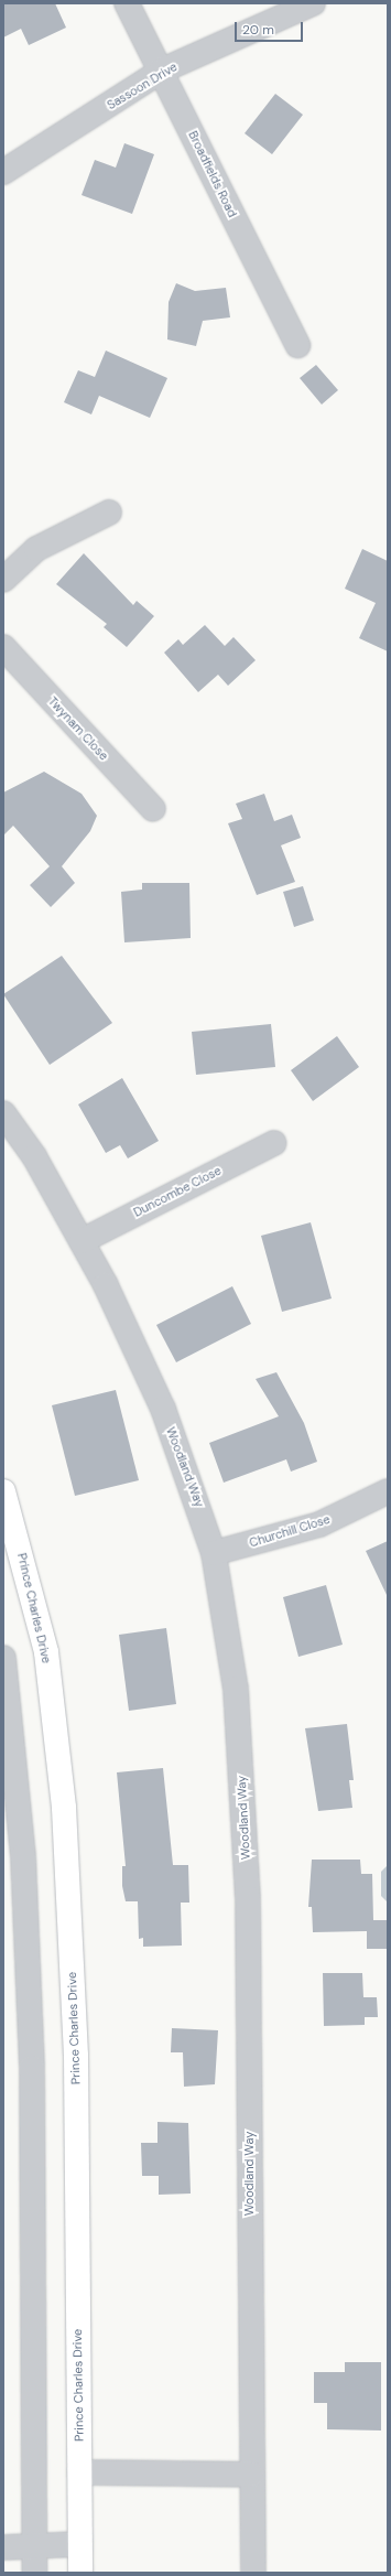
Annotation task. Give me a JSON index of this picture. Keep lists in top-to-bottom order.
{
  "streets": {
    "highway": ["Prince Charles Drive"],
    "street": [
      "Sassoon Drive",
      "Broadfields Road",
      "Twynam Close",
      "Duncombe Close",
      "Woodland Way",
      "Churchill Close"
    ]
  },
  "crossings": [
    ["Sassoon Drive", "Broadfields Road"],
    ["Duncombe Close", "Woodland Way"],
    ["Woodland Way", "Churchill Close"]
  ],
  "scale_bar": "20 m"
}
